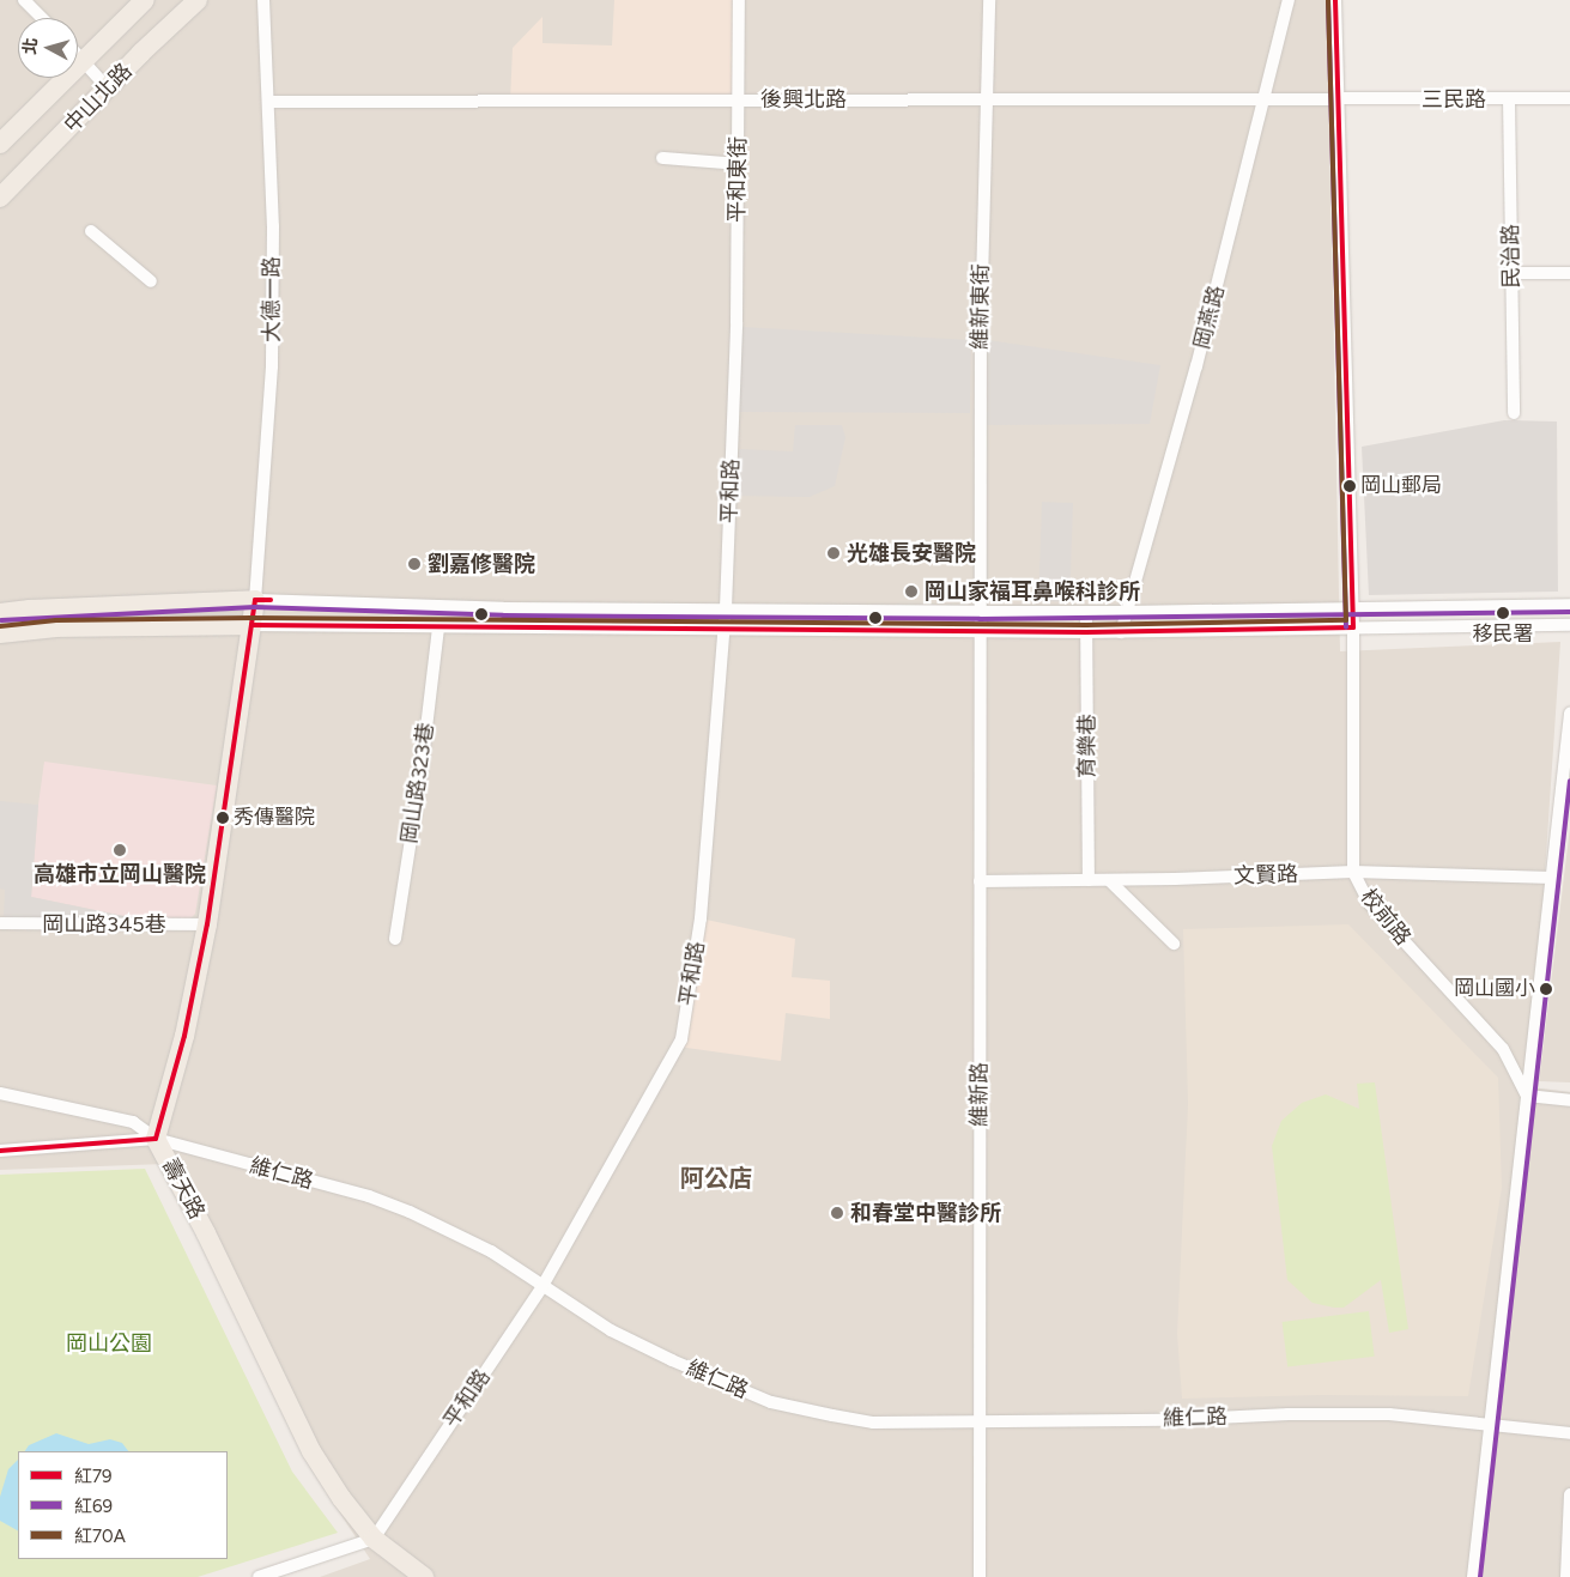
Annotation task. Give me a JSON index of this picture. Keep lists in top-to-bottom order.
{
  "streets": {
    "main road": ["中山北路", "壽天路"],
    "street": [
      "後興北路",
      "三民路",
      "平和東街",
      "民治路",
      "大德一路",
      "維新東街",
      "岡燕路",
      "平和路",
      "育樂巷",
      "岡山路323巷",
      "文賢路",
      "校前路",
      "岡山路345巷",
      "維新路",
      "維仁路"
    ]
  },
  "crossings": [
    ["後興北路", "三民路"],
    ["後興北路", "平和東街"],
    ["後興北路", "大德一路"],
    ["後興北路", "維新東街"],
    ["後興北路", "岡燕路"],
    ["後興北路", "校前路"],
    ["三民路", "民治路"],
    ["三民路", "校前路"],
    ["平和東街", "平和路"],
    ["大德一路", "壽天路"],
    ["維新東街", "維新路"],
    ["平和路", "維仁路"],
    ["平和路", "壽天路"],
    ["育樂巷", "文賢路"],
    ["文賢路", "校前路"],
    ["文賢路", "維新路"],
    ["岡山路345巷", "壽天路"],
    ["維新路", "維仁路"],
    ["維仁路", "壽天路"]
  ],
  "districts": ["阿公店"],
  "parks": ["岡山公園"],
  "places": [
    "岡山郵局",
    "光雄長安醫院",
    "劉嘉修醫院",
    "岡山家福耳鼻喉科診所",
    "移民署",
    "秀傳醫院",
    "高雄市立岡山醫院",
    "岡山國小",
    "和春堂中醫診所"
  ],
  "lines": ["transit line 紅79", "transit line 紅69", "transit line 紅70A"],
  "legend": ["紅79", "紅69", "紅70A"],
  "north": "left"
}
